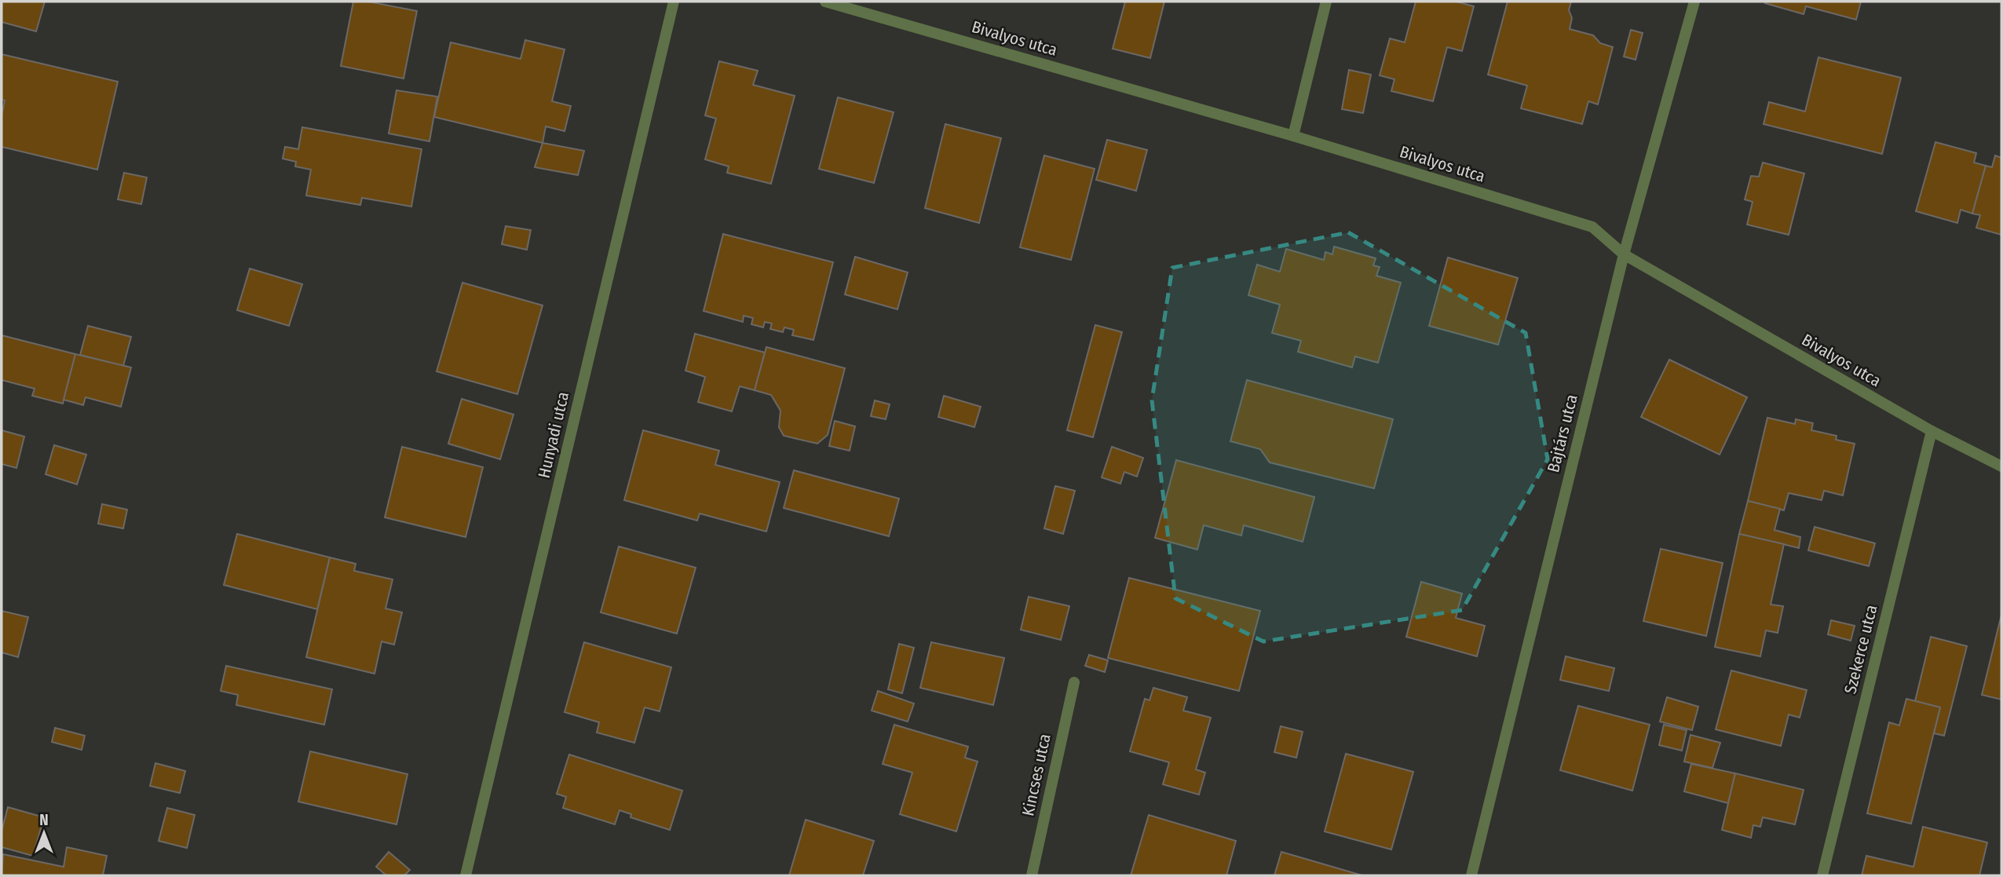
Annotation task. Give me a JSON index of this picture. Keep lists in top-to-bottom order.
{
  "streets": {
    "street": [
      "Bivalyos utca",
      "Bajtárs utca",
      "Hunyadi utca",
      "Szekerce utca",
      "Kincses utca"
    ]
  },
  "crossings": [
    ["Bivalyos utca", "Bajtárs utca"],
    ["Bivalyos utca", "Szekerce utca"]
  ],
  "north": "top"
}
